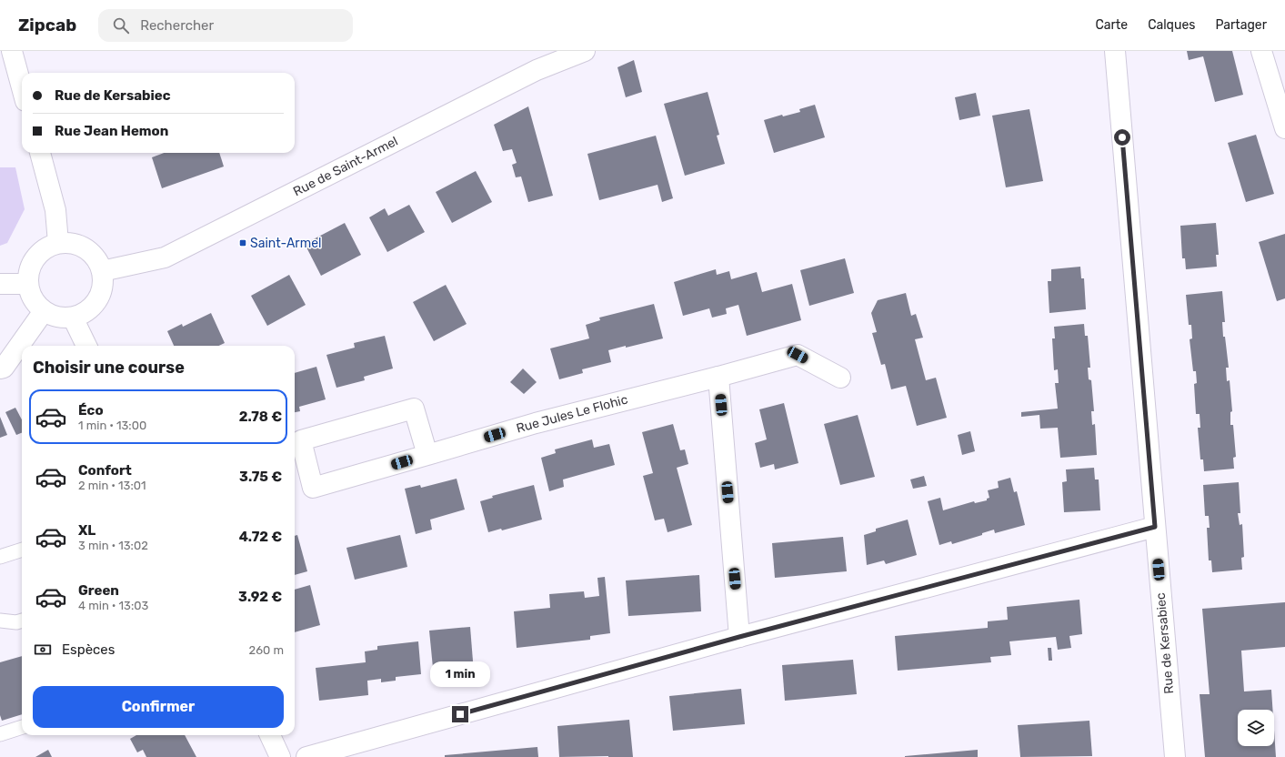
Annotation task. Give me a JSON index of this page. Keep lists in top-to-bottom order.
{
  "streets": {
    "street": ["Rue de Saint-Armel", "Rue Jules Le Flohic", "Rue de Kersabiec"]
  },
  "places": {
    "transit": ["Saint-Armel"]
  },
  "page": {
    "header": "Zipcab",
    "search": "Rechercher",
    "nav": ["Carte", "Calques", "Partager"],
    "banner": ["Rue de Kersabiec", "Rue Jean Hemon"],
    "heading": "Choisir une course",
    "list": [
      {
        "name": "Éco",
        "note": "1 min · 13:00",
        "value": "2.78 €"
      },
      {
        "name": "Confort",
        "note": "2 min · 13:01",
        "value": "3.75 €"
      },
      {
        "name": "XL",
        "note": "3 min · 13:02",
        "value": "4.72 €"
      },
      {
        "name": "Green",
        "note": "4 min · 13:03",
        "value": "3.92 €"
      }
    ],
    "pay": ["Espèces", "260 m"],
    "bubble": "1 min",
    "buttons": "Confirmer"
  }
}
